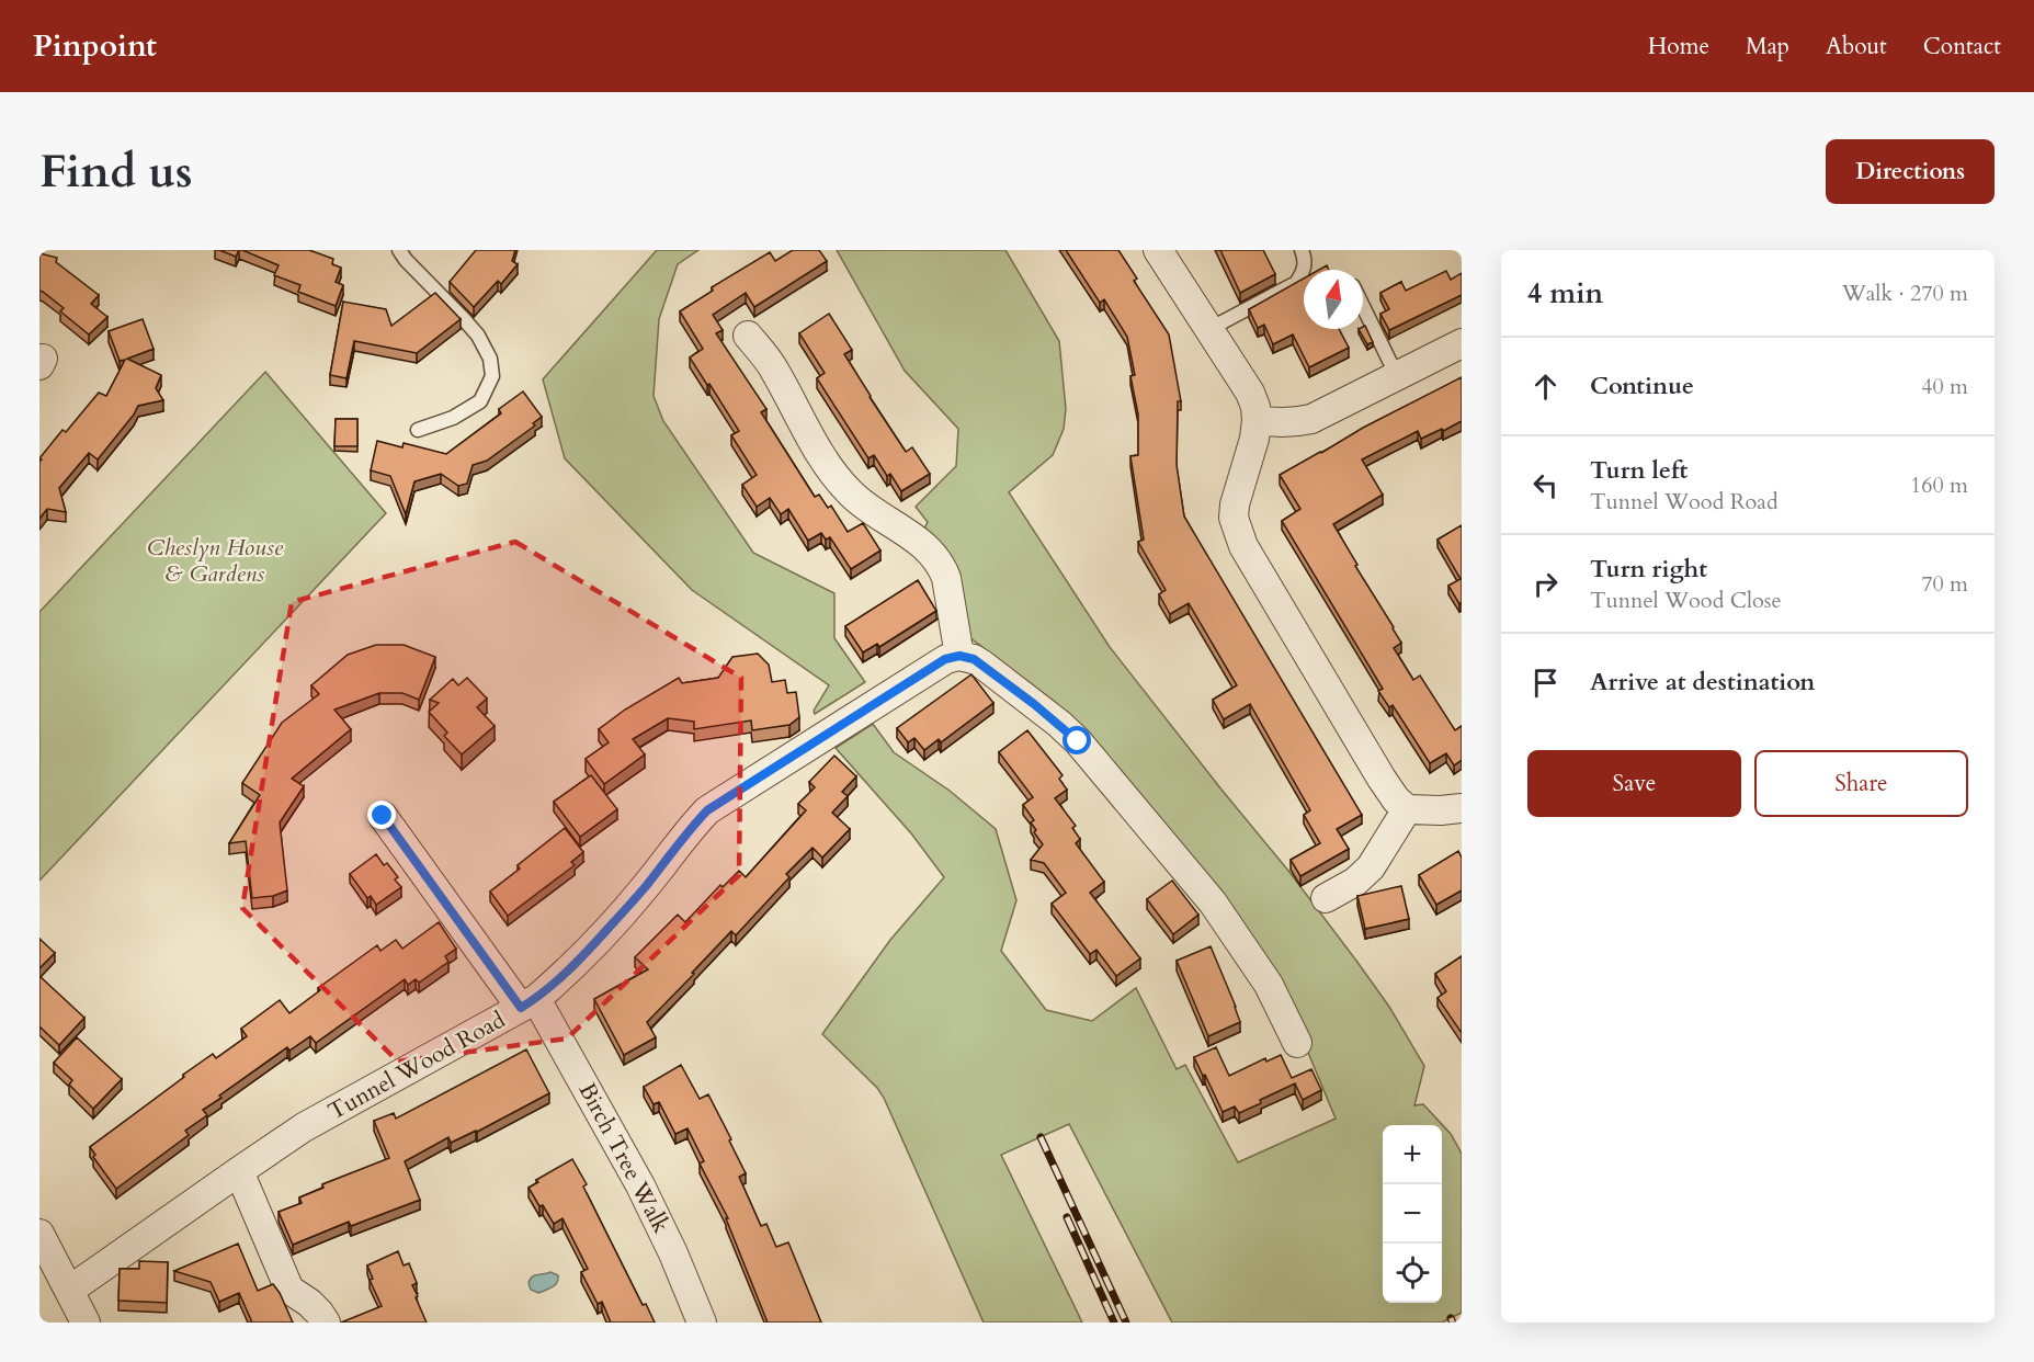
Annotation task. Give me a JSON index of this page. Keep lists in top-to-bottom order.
{
  "streets": {
    "street": ["Tunnel Wood Road", "Birch Tree Walk"]
  },
  "crossings": [
    ["Tunnel Wood Road", "Birch Tree Walk"]
  ],
  "parks": ["Cheslyn House & Gardens"],
  "north": "top",
  "page": {
    "header": "Pinpoint",
    "nav": [
      "Home",
      "Map",
      "About",
      "Contact"
    ],
    "buttons": [
      "Directions",
      ["Save", "Share"]
    ],
    "title": "Find us",
    "heading": ["4 min", "Walk · 270 m"],
    "list": [
      ["Continue", "40 m"],
      ["Turn left", "Tunnel Wood Road", "160 m"],
      ["Turn right", "Tunnel Wood Close", "70 m"],
      "Arrive at destination"
    ],
    "map_buttons": ["+", "−"]
  }
}
